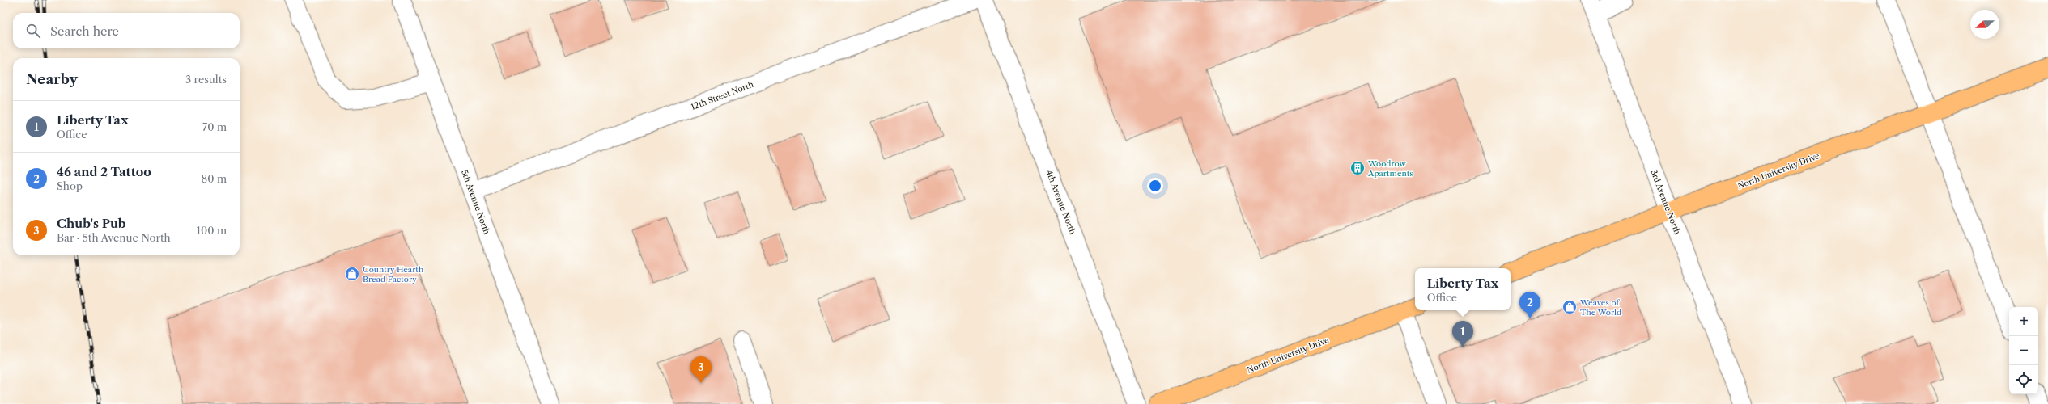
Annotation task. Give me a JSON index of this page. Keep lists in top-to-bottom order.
{
  "streets": {
    "main road": ["North University Drive"],
    "street": [
      "12th Street North",
      "5th Avenue North",
      "4th Avenue North",
      "3rd Avenue North"
    ]
  },
  "crossings": [
    ["12th Street North", "5th Avenue North"],
    ["North University Drive", "3rd Avenue North"]
  ],
  "places": {
    "building": ["Woodrow Apartments"],
    "shop": ["Country Hearth Bread Factory", "Weaves of The World"]
  },
  "north": "left",
  "page": {
    "search": "Search here",
    "heading": ["Nearby", "3 results"],
    "list": [
      {
        "mark": "1",
        "name": "Liberty Tax",
        "note": "Office",
        "value": "70 m"
      },
      {
        "mark": "2",
        "name": "46 and 2 Tattoo",
        "note": "Shop",
        "value": "80 m"
      },
      {
        "mark": "3",
        "name": "Chub's Pub",
        "note": "Bar · 5th Avenue North",
        "value": "100 m"
      }
    ],
    "popup": ["Liberty Tax", "Office"],
    "pins": ["2", "1", "3"],
    "map_buttons": ["+", "−"]
  }
}
